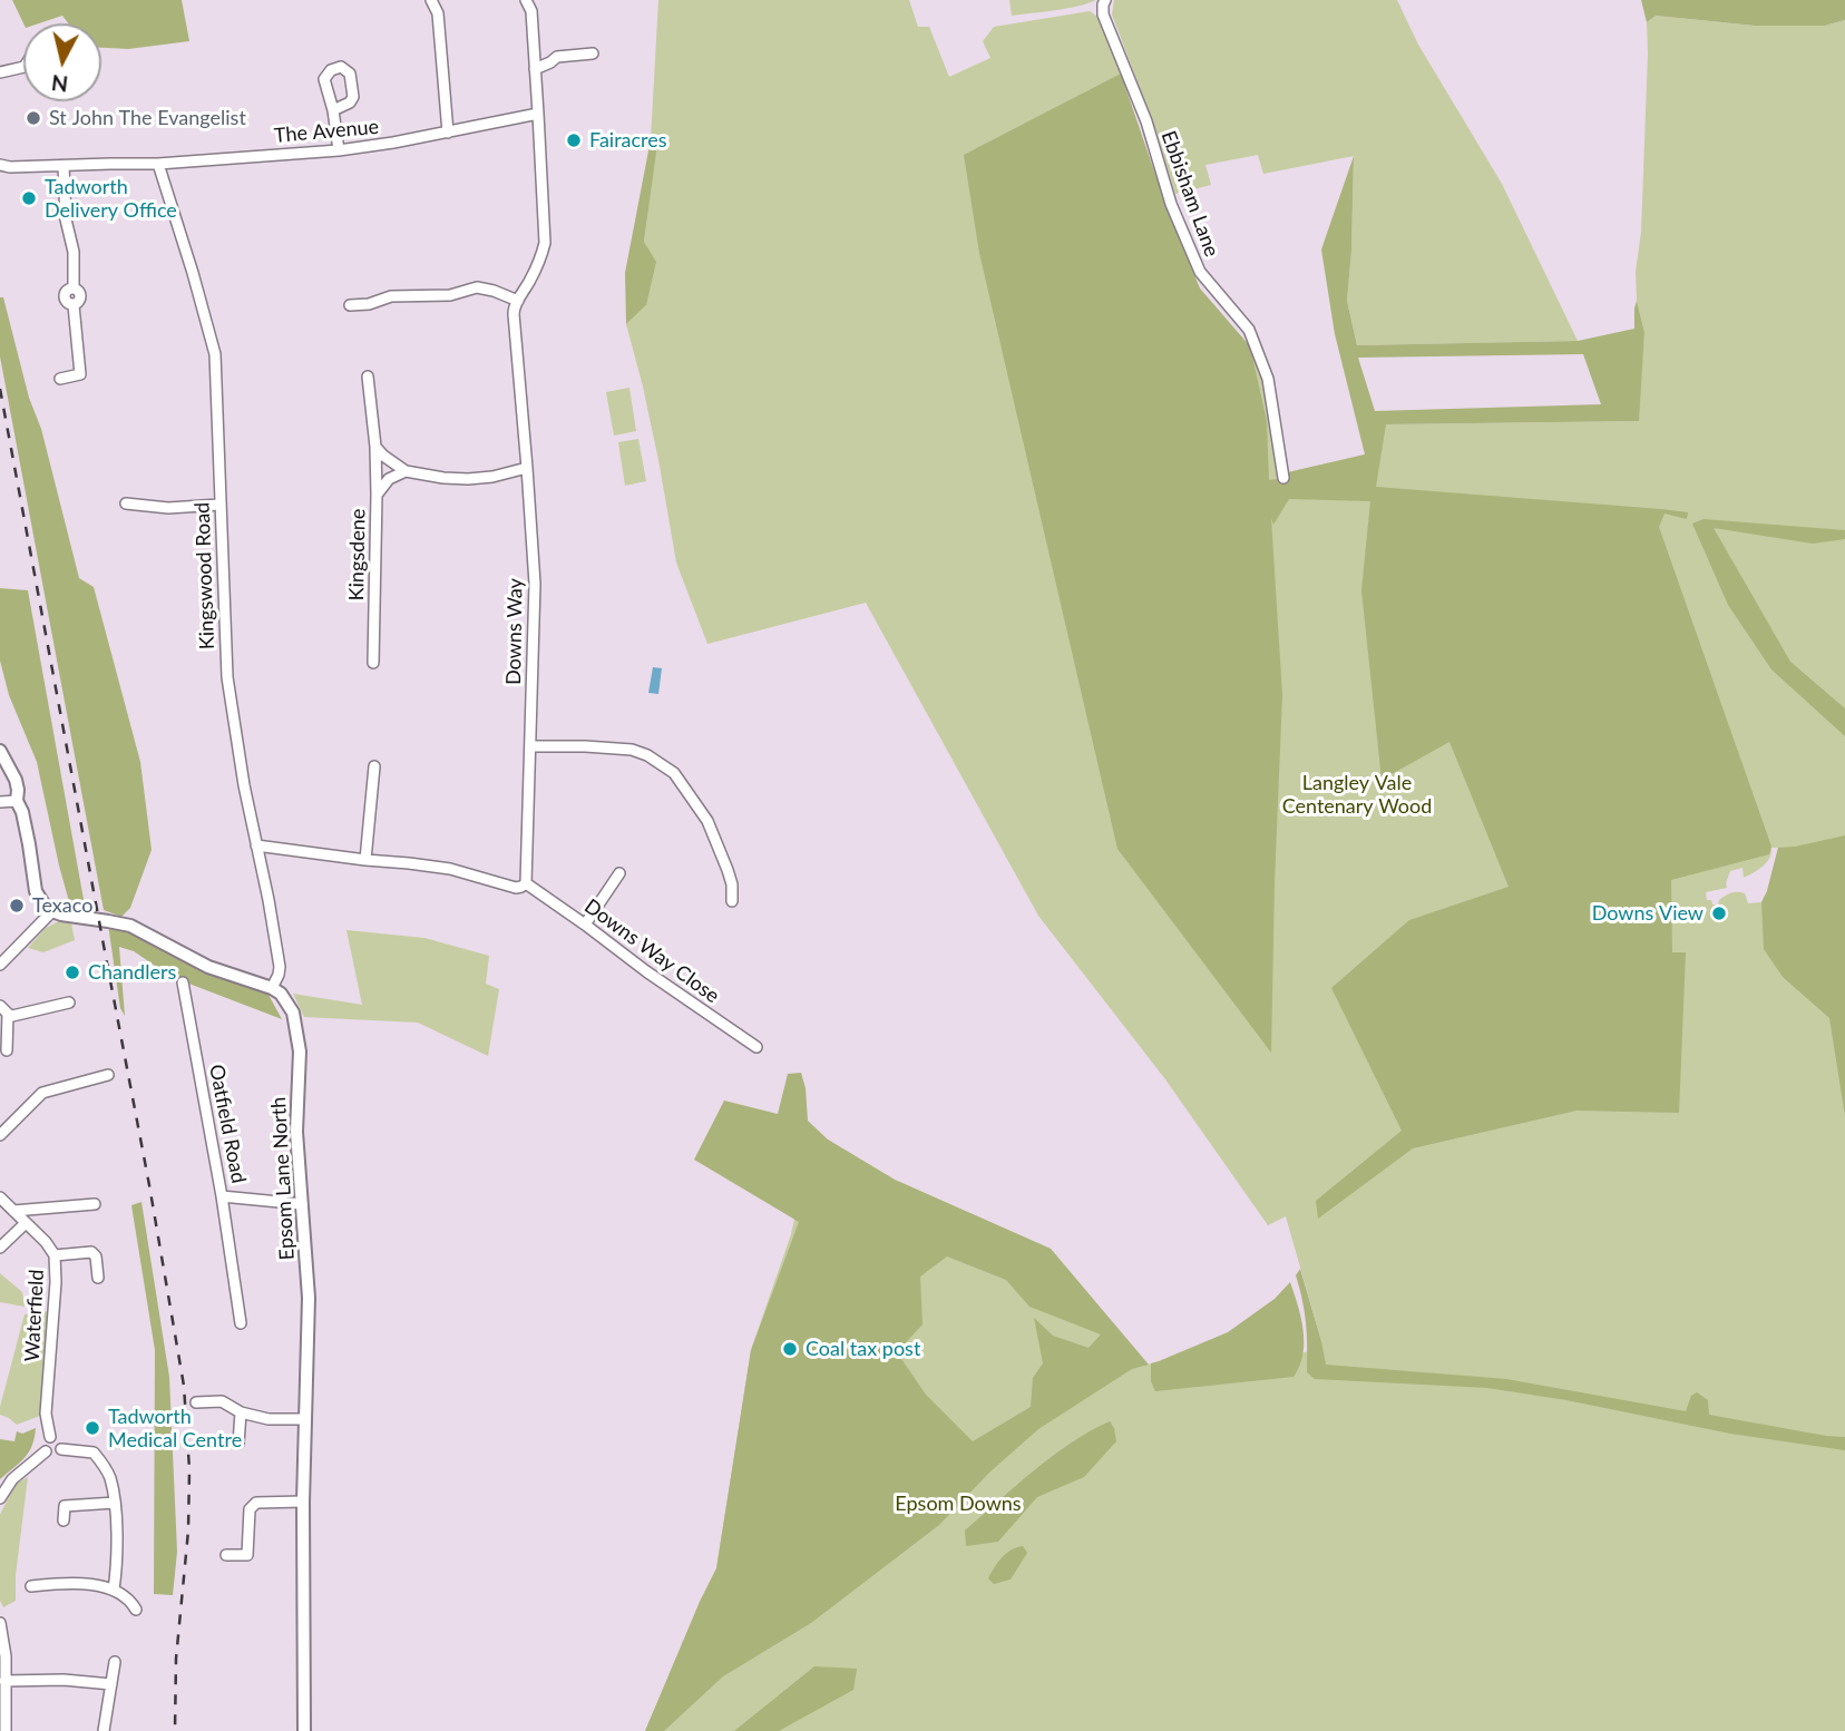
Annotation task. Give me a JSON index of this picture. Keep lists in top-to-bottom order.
{
  "streets": {
    "main road": ["Epsom Lane North"],
    "street": [
      "The Avenue",
      "Ebbisham Lane",
      "Kingsdene",
      "Kingswood Road",
      "Downs Way",
      "Downs Way Close",
      "Oatfield Road",
      "Waterfield"
    ]
  },
  "crossings": [
    ["The Avenue", "Kingswood Road"],
    ["The Avenue", "Downs Way"],
    ["Kingswood Road", "Epsom Lane North"],
    ["Downs Way", "Downs Way Close"],
    ["Oatfield Road", "Epsom Lane North"]
  ],
  "parks": ["Langley Vale Centenary Wood", "Epsom Downs"],
  "places": [
    "St John The Evangelist",
    "Fairacres",
    "Tadworth Delivery Office",
    "Texaco",
    "Downs View",
    "Chandlers",
    "Coal tax post",
    "Tadworth Medical Centre"
  ],
  "north": "bottom"
}
